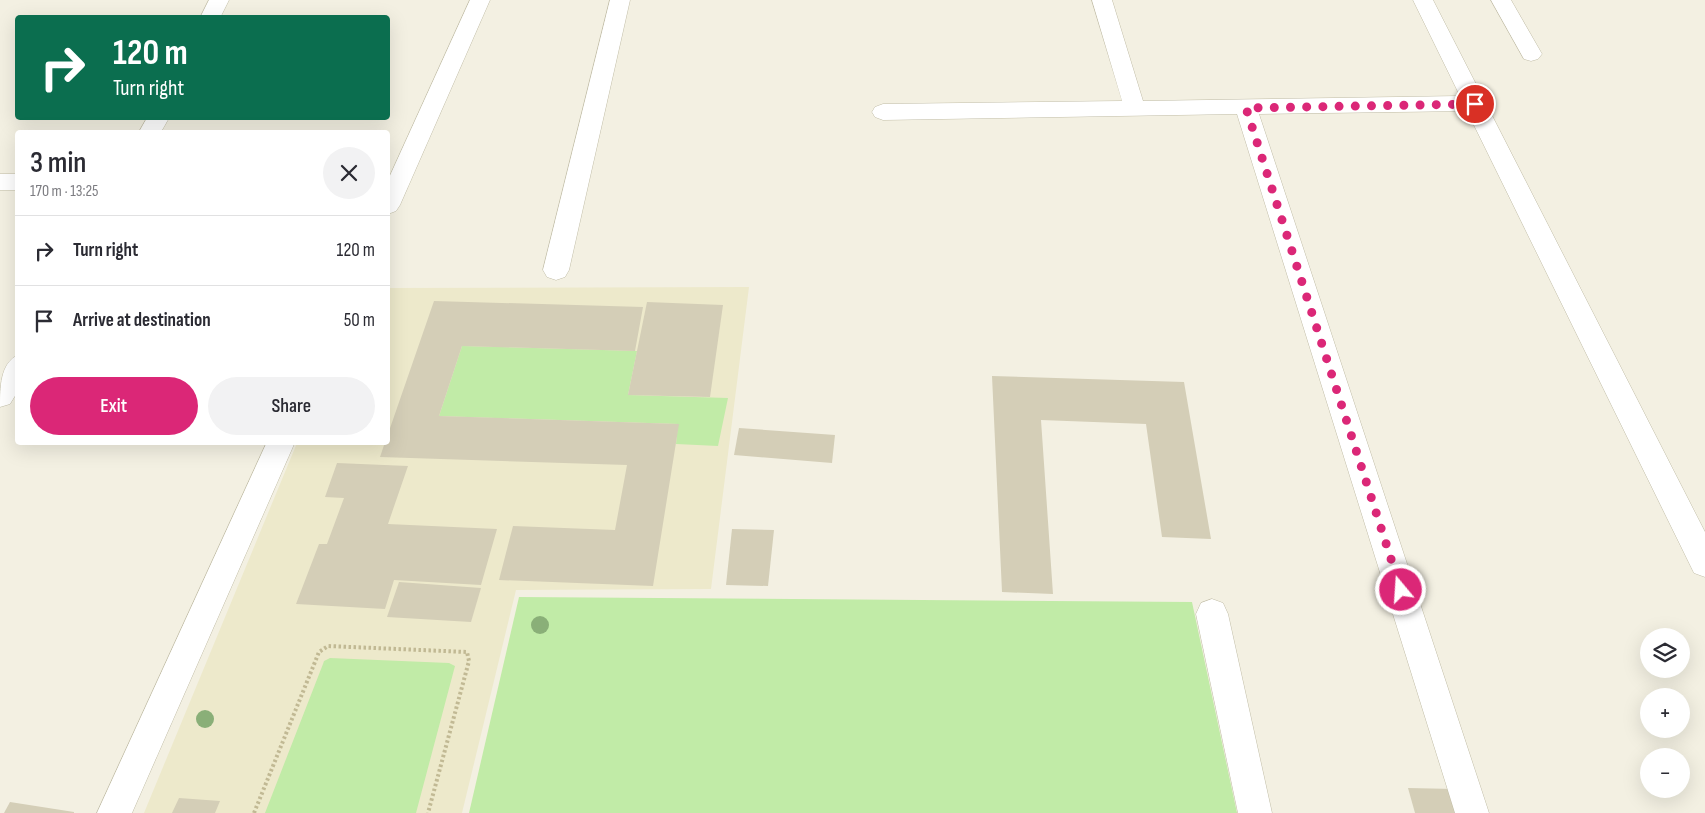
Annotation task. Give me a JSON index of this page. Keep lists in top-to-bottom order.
{
  "page": {
    "turn": ["120 m", "Turn right"],
    "heading": ["3 min", "170 m · 13:25"],
    "list": [
      {
        "name": "Turn right",
        "value": "120 m"
      },
      {
        "name": "Arrive at destination",
        "value": "50 m"
      }
    ],
    "buttons": ["Exit", "Share"],
    "map_buttons": ["+", "−"]
  }
}
